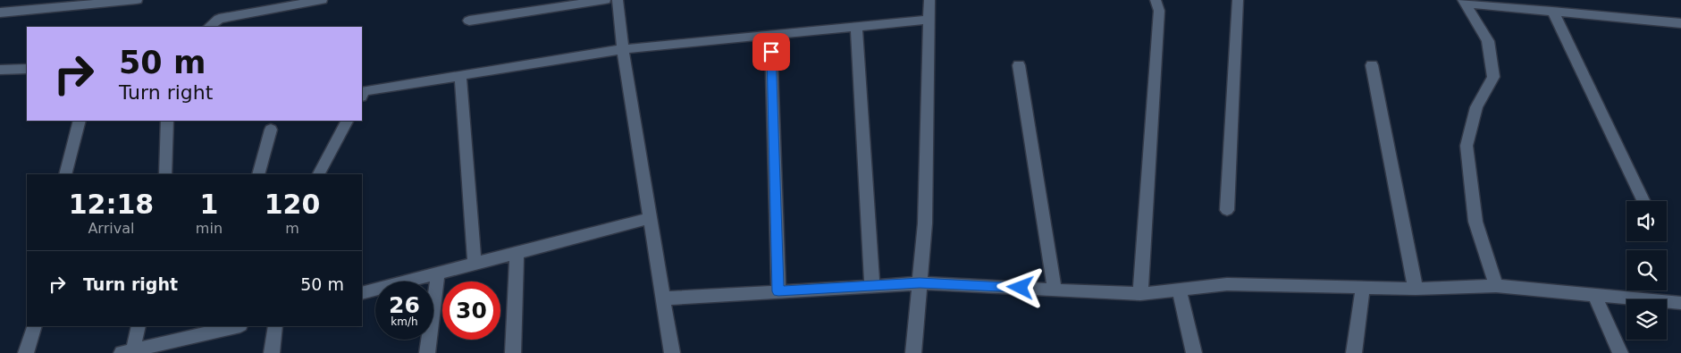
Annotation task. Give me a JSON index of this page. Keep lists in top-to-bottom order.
{
  "page": {
    "turn": ["50 m", "Turn right"],
    "eta": [
      "12:18",
      "Arrival",
      "1",
      "min",
      "120",
      "m"
    ],
    "list": [
      {
        "name": "Turn right",
        "value": "50 m"
      }
    ],
    "speed": "26 km/h",
    "limit": "30"
  }
}
